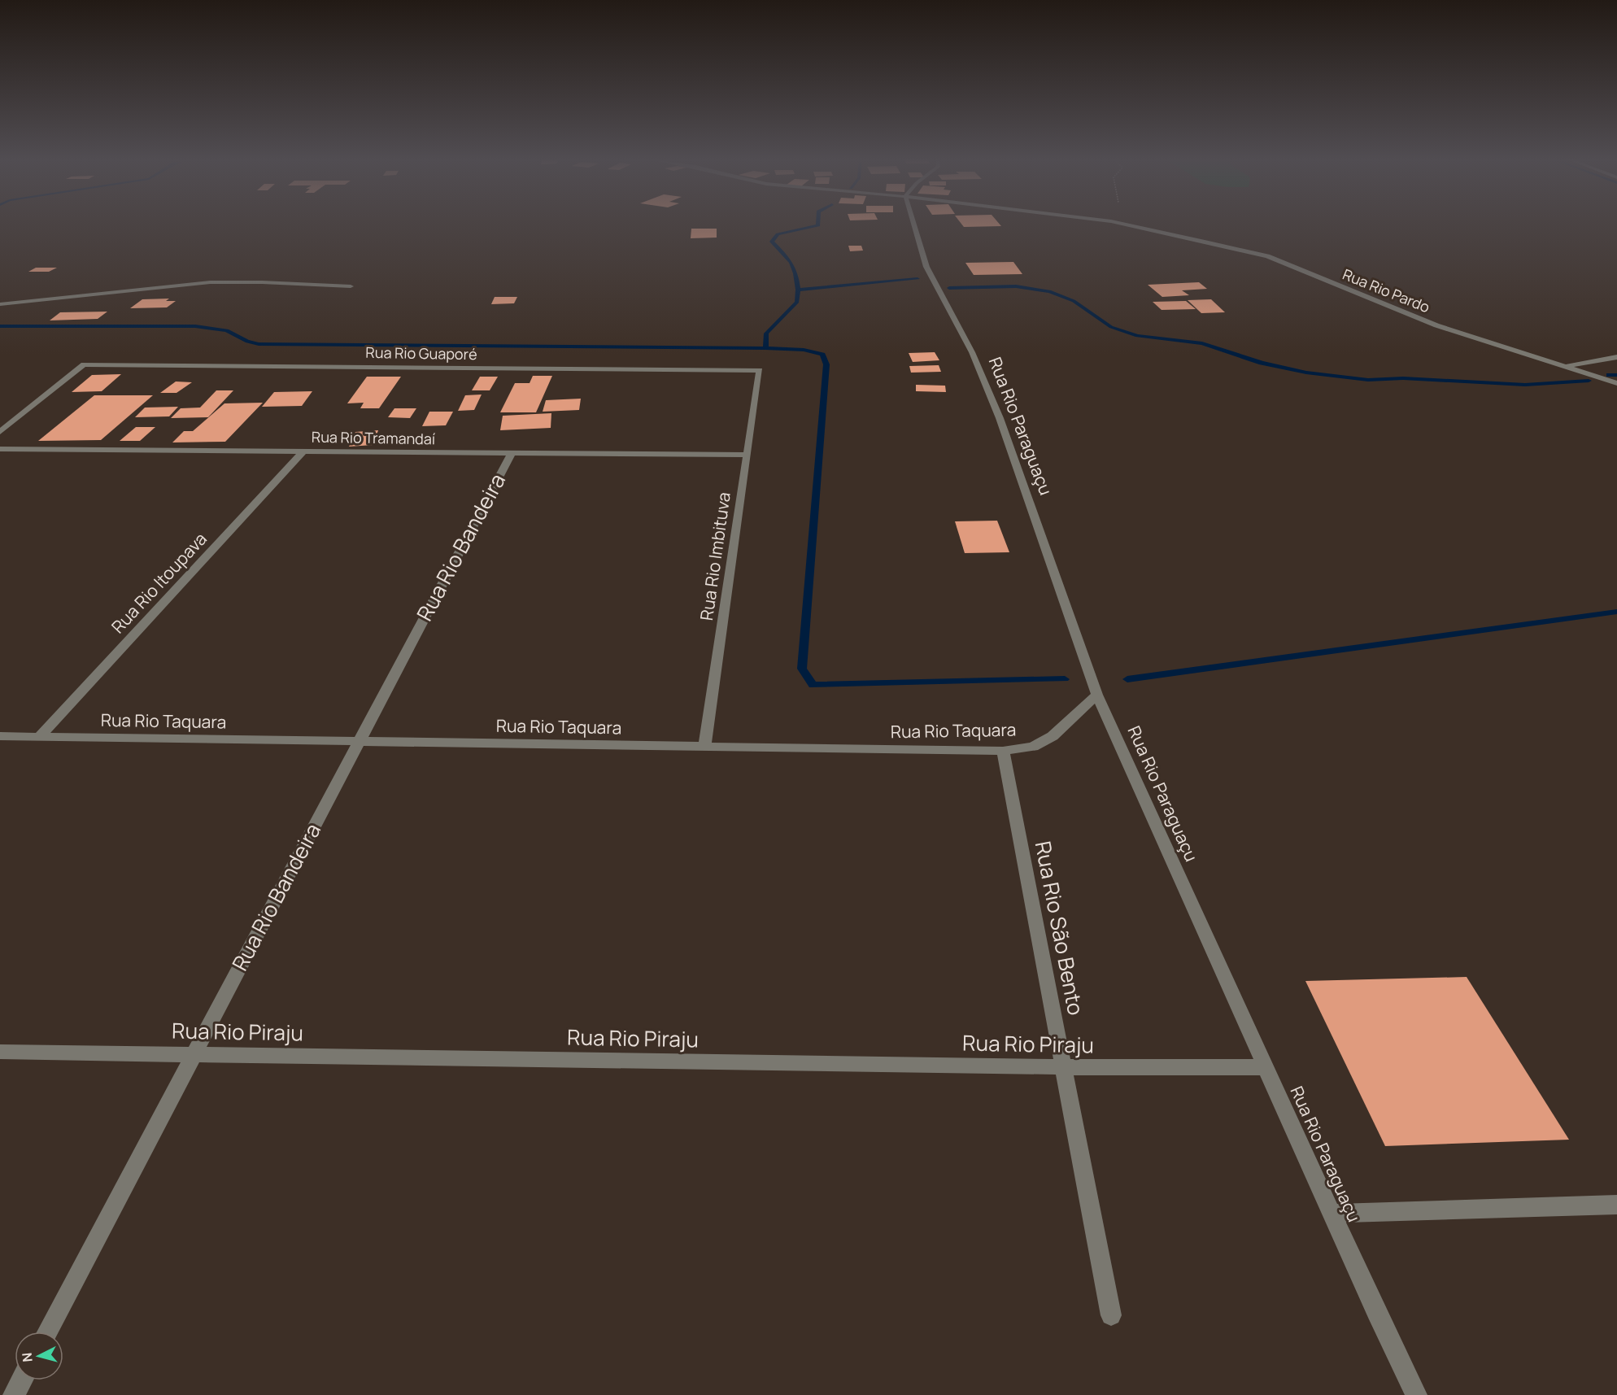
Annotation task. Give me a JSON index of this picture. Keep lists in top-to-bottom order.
{
  "streets": {
    "street": [
      "Rua Rio Pardo",
      "Rua Rio Guaporé",
      "Rua Rio Paraguaçu",
      "Rua Rio Tramandaí",
      "Rua Rio Bandeira",
      "Rua Rio Imbituva",
      "Rua Rio Itoupava",
      "Rua Rio Taquara",
      "Rua Rio São Bento",
      "Rua Rio Piraju"
    ]
  },
  "crossings": [
    ["Rua Rio Guaporé", "Rua Rio Imbituva"],
    ["Rua Rio Paraguaçu", "Rua Rio Taquara"],
    ["Rua Rio Paraguaçu", "Rua Rio Piraju"],
    ["Rua Rio Tramandaí", "Rua Rio Bandeira"],
    ["Rua Rio Tramandaí", "Rua Rio Imbituva"],
    ["Rua Rio Tramandaí", "Rua Rio Itoupava"],
    ["Rua Rio Bandeira", "Rua Rio Taquara"],
    ["Rua Rio Bandeira", "Rua Rio Piraju"],
    ["Rua Rio Imbituva", "Rua Rio Taquara"],
    ["Rua Rio Itoupava", "Rua Rio Taquara"],
    ["Rua Rio Taquara", "Rua Rio São Bento"],
    ["Rua Rio São Bento", "Rua Rio Piraju"]
  ],
  "north": "left"
}
